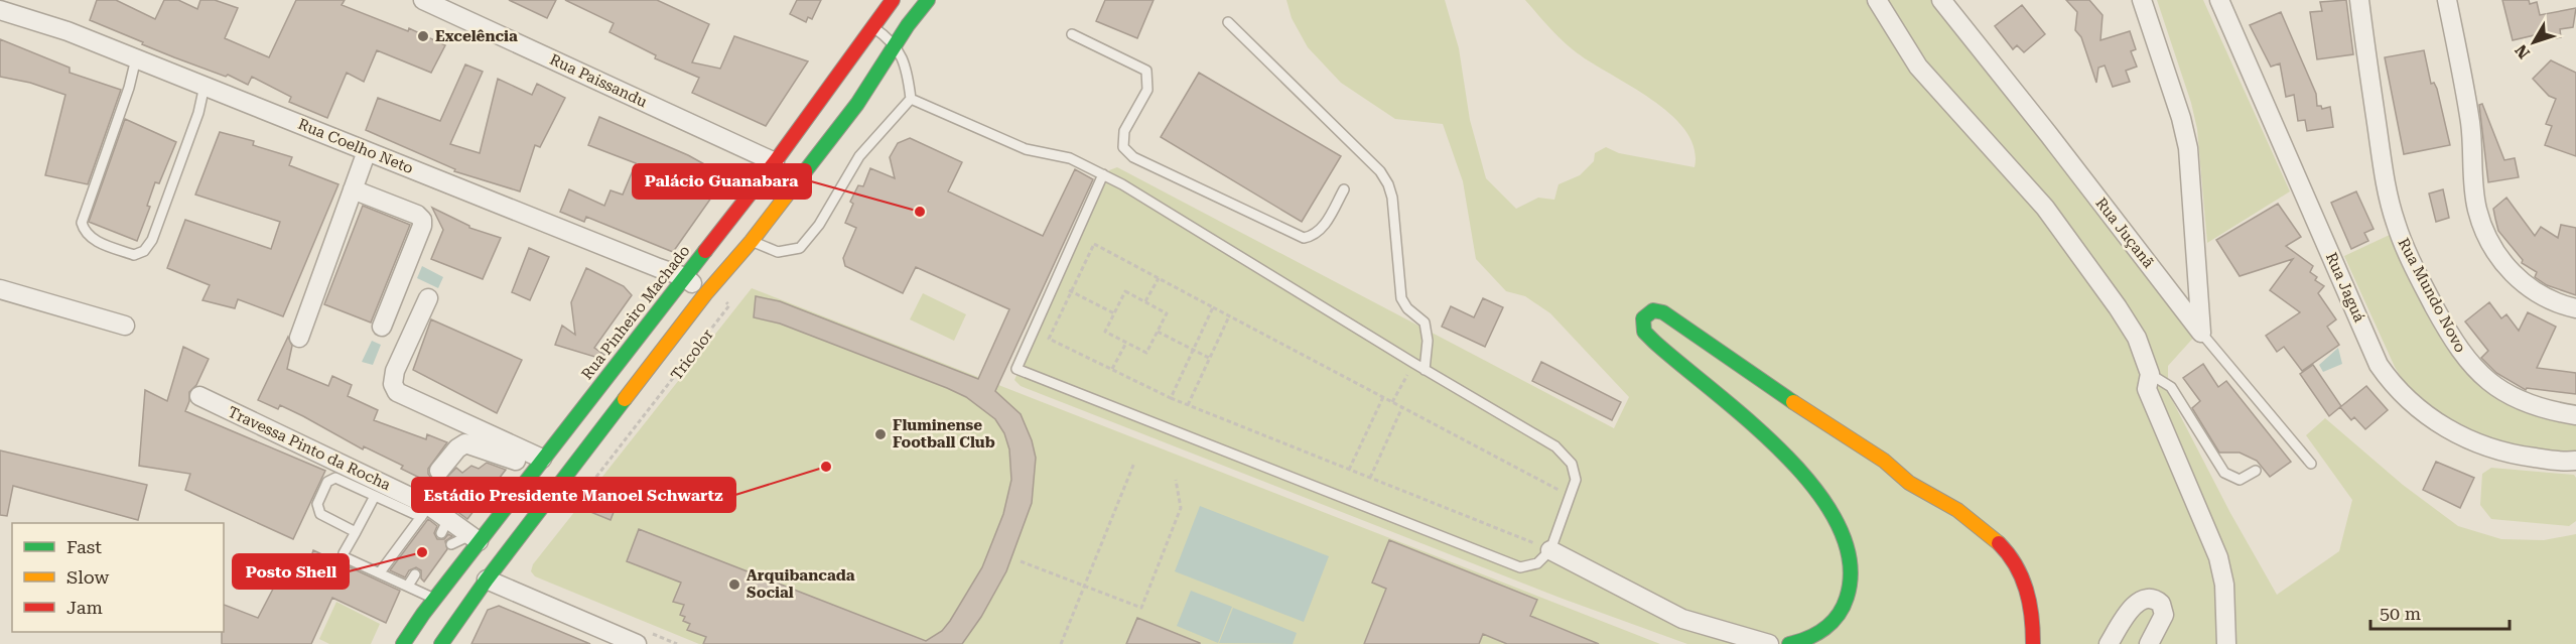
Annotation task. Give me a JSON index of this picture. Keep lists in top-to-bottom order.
{
  "streets": {
    "main road": ["Rua Pinheiro Machado"],
    "street": [
      "Rua Paissandu",
      "Rua Coelho Neto",
      "Rua Juçanã",
      "Rua Jaguá",
      "Rua Mundo Novo",
      "Travessa Pinto da Rocha"
    ],
    "path": ["Tricolor"]
  },
  "crossings": [
    ["Rua Paissandu", "Rua Pinheiro Machado"],
    ["Rua Coelho Neto", "Rua Pinheiro Machado"],
    ["Rua Coelho Neto", "Tricolor"],
    ["Rua Pinheiro Machado", "Travessa Pinto da Rocha"]
  ],
  "places": [
    "Excelência",
    "Palácio Guanabara",
    "Fluminense Football Club",
    "Estádio Presidente Manoel Schwartz",
    "Posto Shell",
    "Arquibancada Social"
  ],
  "legend": ["Fast", "Slow", "Jam"],
  "scale_bar": "50 m",
  "north": "bottom left"
}
